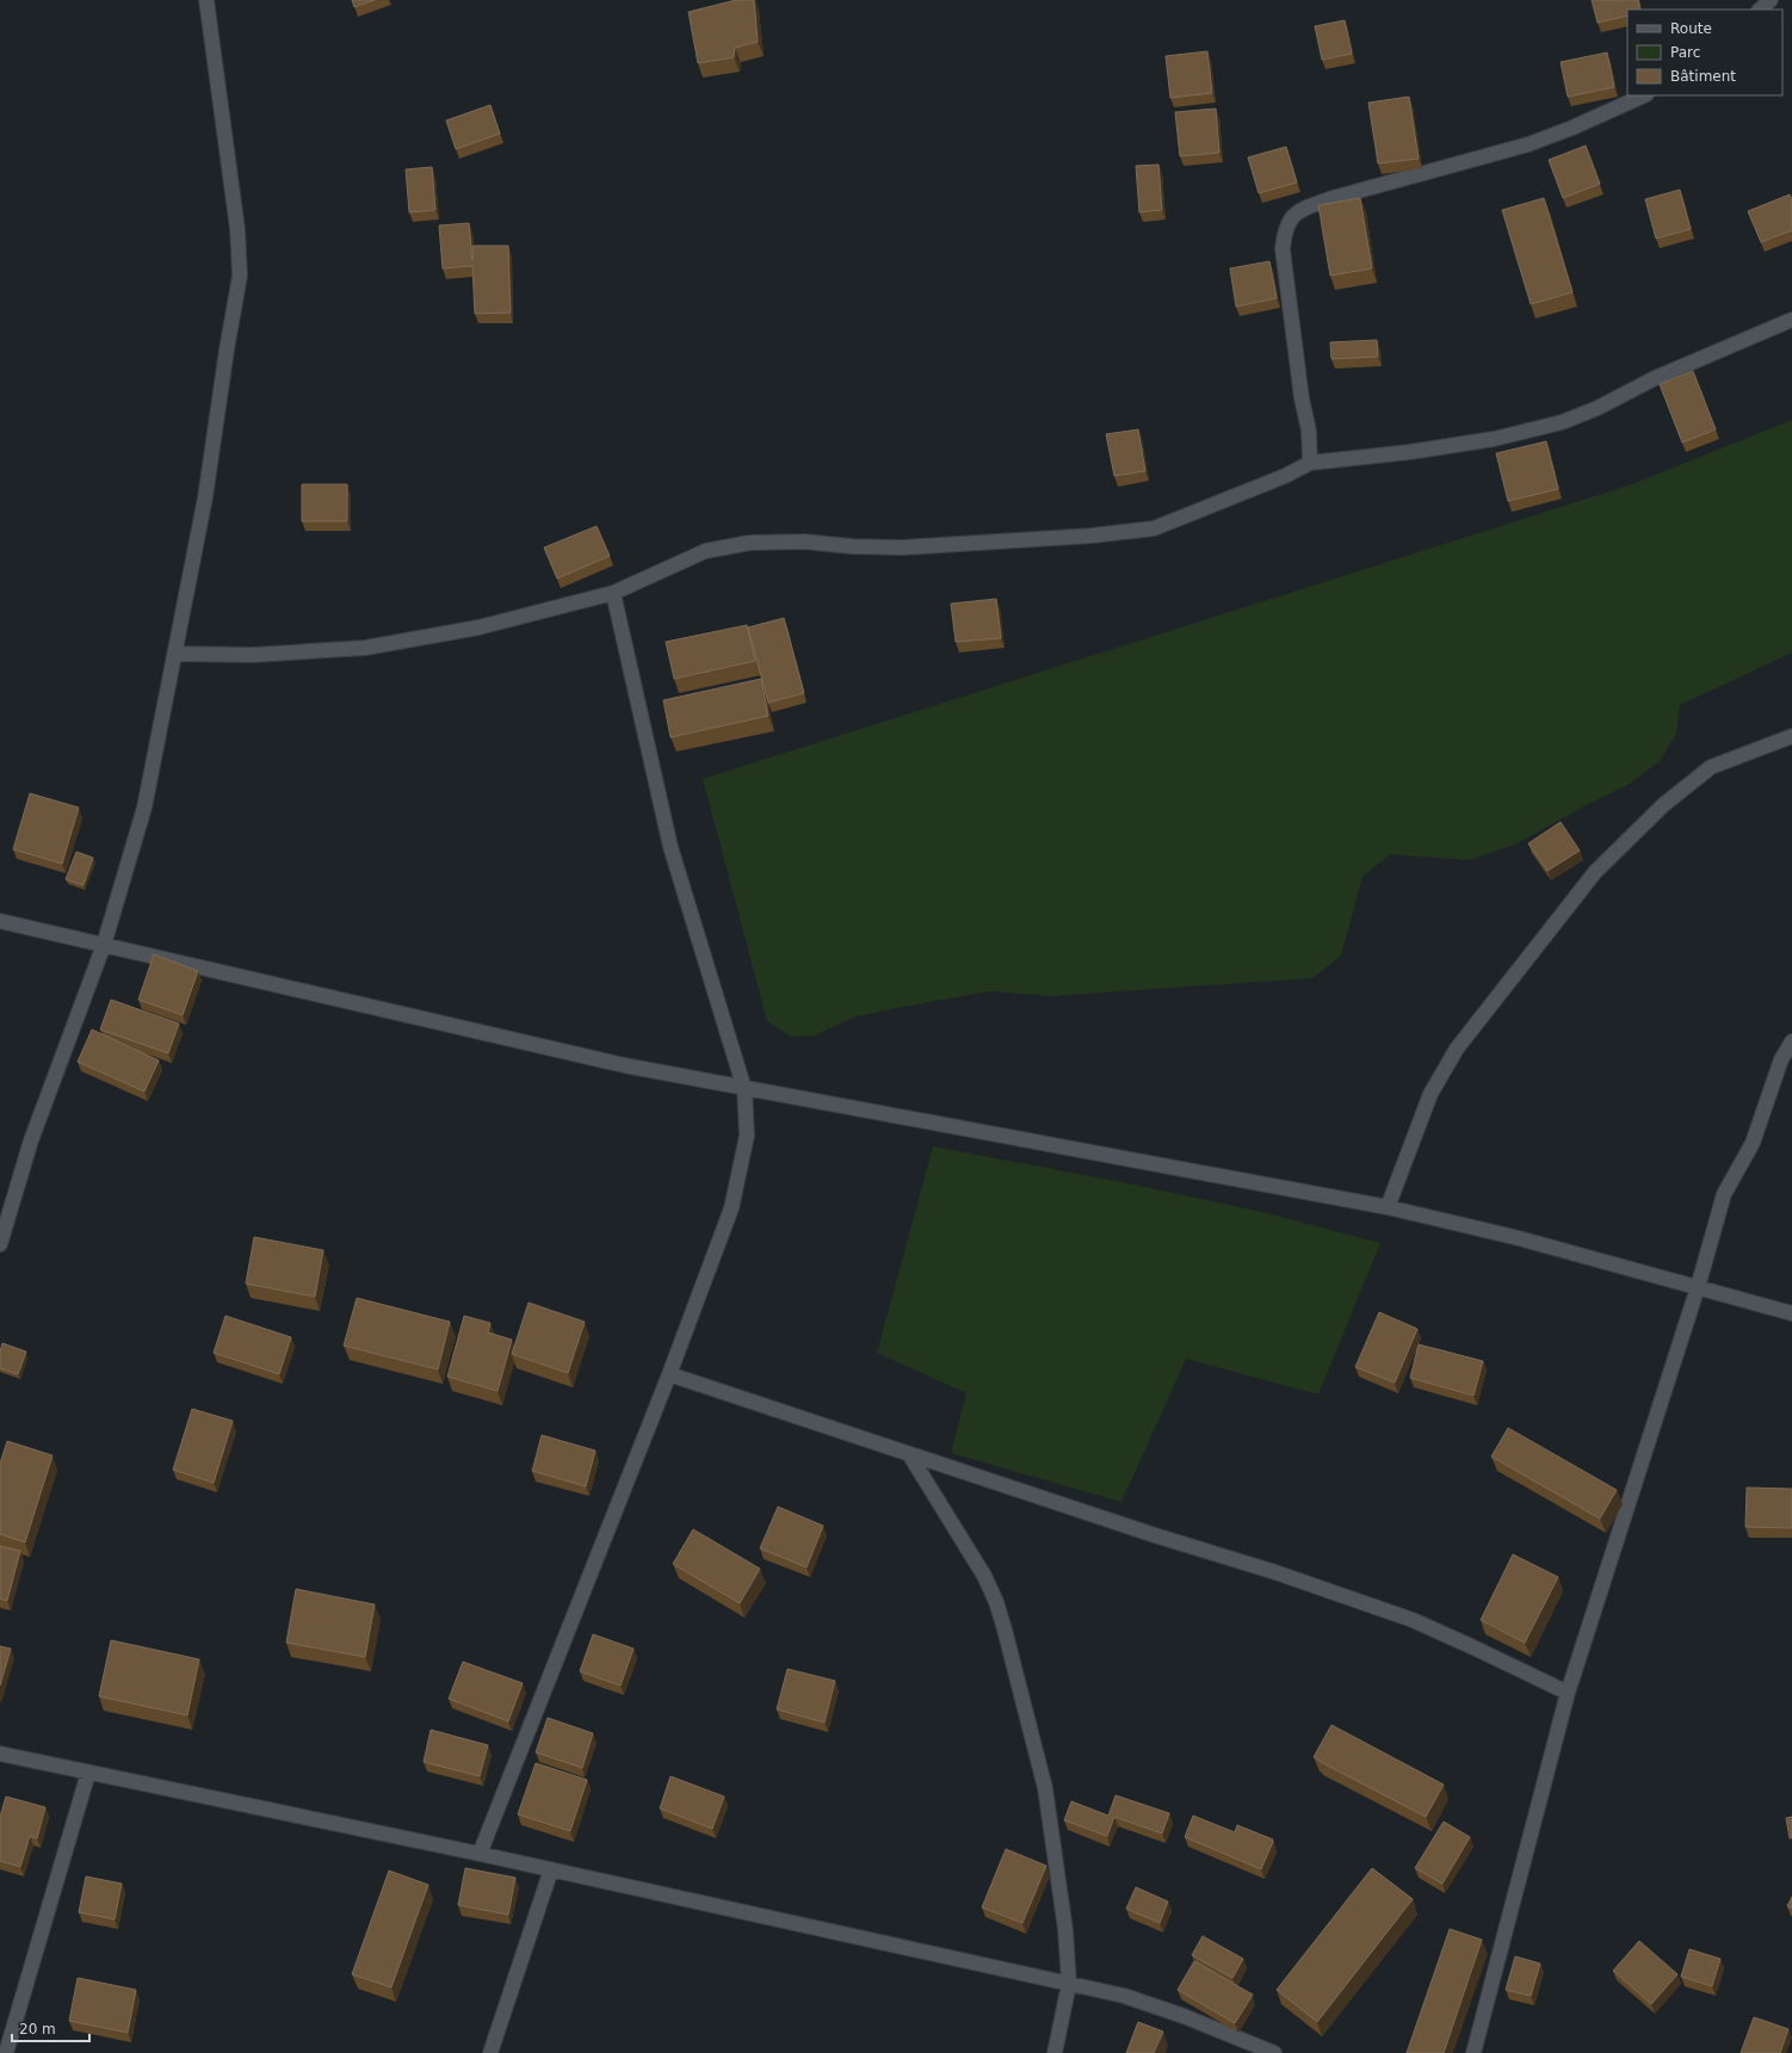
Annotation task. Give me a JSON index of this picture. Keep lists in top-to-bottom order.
{
  "legend": ["Route", "Parc", "Bâtiment"],
  "scale_bar": "20 m"
}
